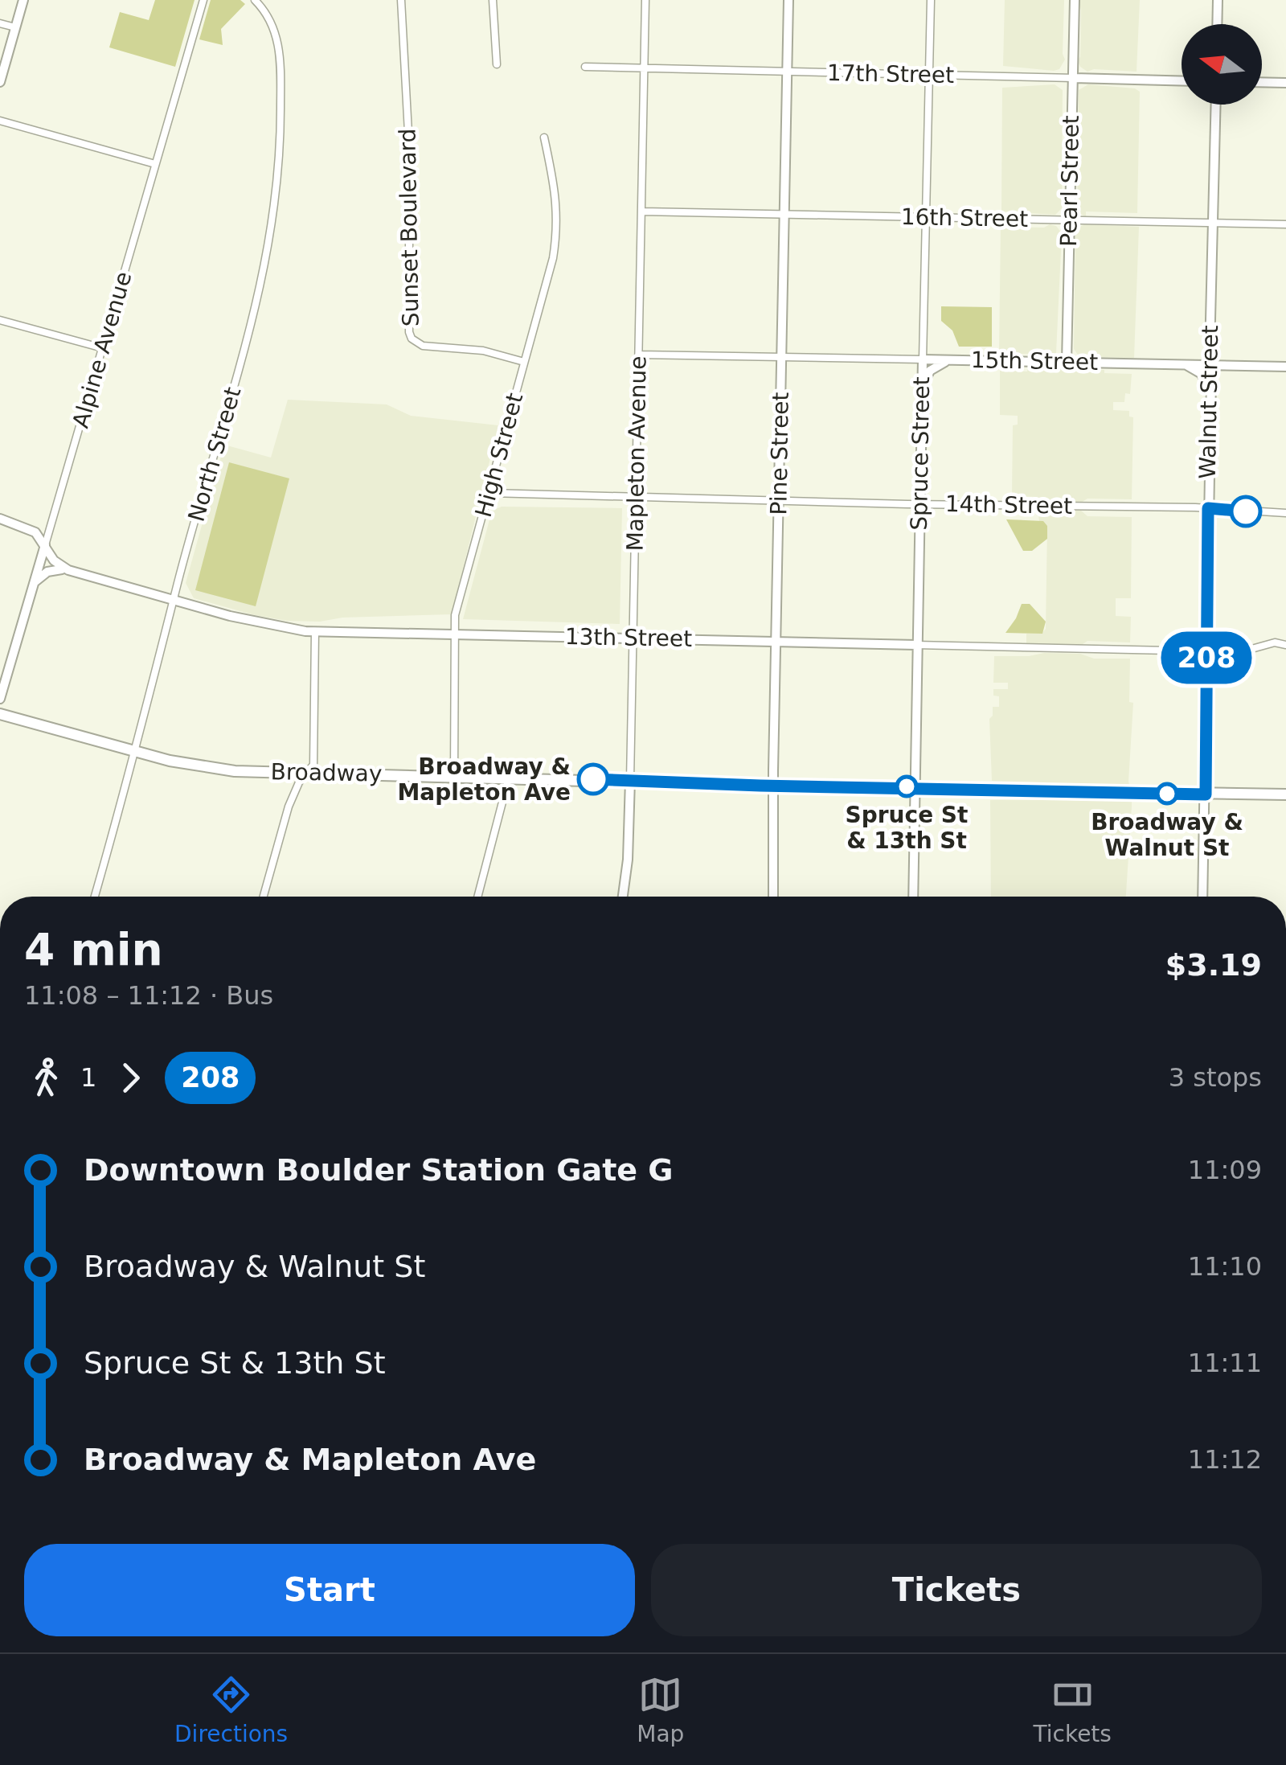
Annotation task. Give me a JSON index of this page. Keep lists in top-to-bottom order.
{
  "streets": {
    "main road": ["Broadway"],
    "street": [
      "17th Street",
      "Pearl Street",
      "16th Street",
      "Sunset Boulevard",
      "Alpine Avenue",
      "15th Street",
      "Walnut Street",
      "Mapleton Avenue",
      "Pine Street",
      "Spruce Street",
      "North Street",
      "High Street",
      "14th Street",
      "13th Street"
    ]
  },
  "crossings": [
    ["17th Street", "Pearl Street"],
    ["17th Street", "Mapleton Avenue"],
    ["17th Street", "Pine Street"],
    ["17th Street", "Spruce Street"],
    ["Pearl Street", "16th Street"],
    ["Pearl Street", "15th Street"],
    ["16th Street", "Walnut Street"],
    ["16th Street", "Mapleton Avenue"],
    ["16th Street", "Pine Street"],
    ["16th Street", "Spruce Street"],
    ["Sunset Boulevard", "High Street"],
    ["15th Street", "Walnut Street"],
    ["15th Street", "Mapleton Avenue"],
    ["15th Street", "Pine Street"],
    ["15th Street", "Spruce Street"],
    ["Walnut Street", "14th Street"],
    ["Walnut Street", "13th Street"],
    ["Walnut Street", "Broadway"],
    ["Mapleton Avenue", "14th Street"],
    ["Mapleton Avenue", "13th Street"],
    ["Mapleton Avenue", "Broadway"],
    ["Pine Street", "14th Street"],
    ["Pine Street", "13th Street"],
    ["Pine Street", "Broadway"],
    ["Spruce Street", "14th Street"],
    ["Spruce Street", "13th Street"],
    ["Spruce Street", "Broadway"],
    ["North Street", "13th Street"],
    ["North Street", "Broadway"],
    ["High Street", "14th Street"],
    ["High Street", "13th Street"],
    ["High Street", "Broadway"]
  ],
  "places": ["Broadway & Mapleton Ave", "Spruce St & 13th St", "Broadway & Walnut St"],
  "lines": ["bus line 208"],
  "north": "left",
  "page": {
    "on_map": "208",
    "heading": ["4 min", "11:08 – 11:12 · Bus", "$3.19"],
    "legs": ["1", "208", "3 stops"],
    "list": [
      {
        "name": "Downtown Boulder Station Gate G",
        "value": "11:09"
      },
      {
        "name": "Broadway & Walnut St",
        "value": "11:10"
      },
      {
        "name": "Spruce St & 13th St",
        "value": "11:11"
      },
      {
        "name": "Broadway & Mapleton Ave",
        "value": "11:12"
      }
    ],
    "buttons": ["Start", "Tickets"],
    "tabs": ["Directions", "Map", "Tickets"]
  }
}
